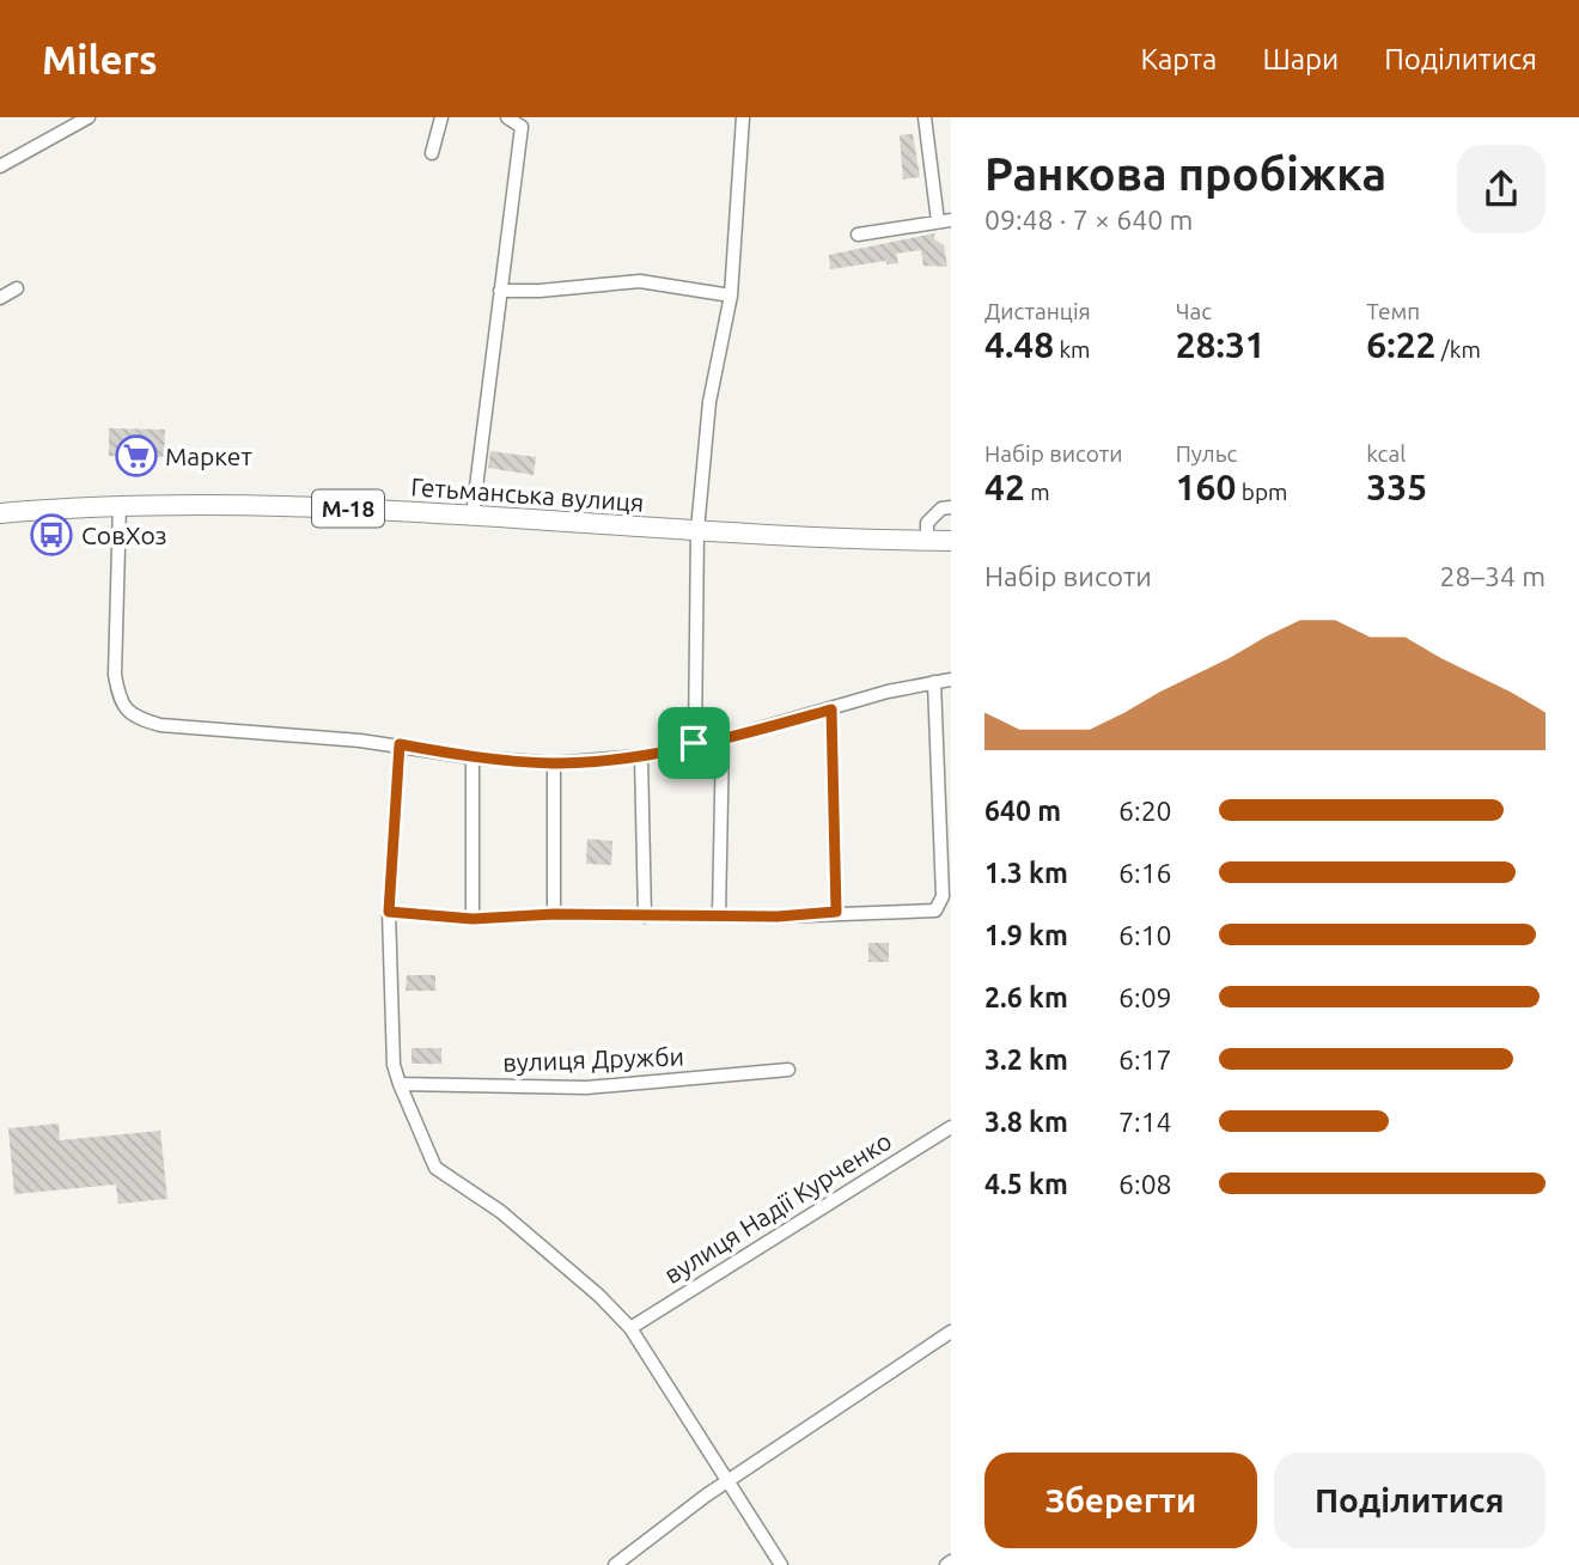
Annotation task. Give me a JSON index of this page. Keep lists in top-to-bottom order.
{
  "streets": {
    "highway": ["Гетьманська вулиця", "М-18"],
    "street": ["вулиця Дружби", "вулиця Надії Курченко"]
  },
  "places": {
    "supermarket": ["Маркет"],
    "bus stop": ["СовХоз"]
  },
  "page": {
    "header": "Milers",
    "nav": ["Карта", "Шари", "Поділитися"],
    "heading": ["Ранкова пробіжка", "09:48 · 7 × 640 m"],
    "stats": [
      ["Дистанція", "4.48 km"],
      ["Час", "28:31"],
      ["Темп", "6:22 /km"],
      ["Набір висоти", "42 m"],
      ["Пульс", "160 bpm"],
      ["kcal", "335"]
    ],
    "chart": ["Набір висоти", "28–34 m"],
    "list": [
      {
        "name": "640 m",
        "note": "6:20"
      },
      {
        "name": "1.3 km",
        "note": "6:16"
      },
      {
        "name": "1.9 km",
        "note": "6:10"
      },
      {
        "name": "2.6 km",
        "note": "6:09"
      },
      {
        "name": "3.2 km",
        "note": "6:17"
      },
      {
        "name": "3.8 km",
        "note": "7:14"
      },
      {
        "name": "4.5 km",
        "note": "6:08"
      }
    ],
    "buttons": ["Зберегти", "Поділитися"]
  }
}
